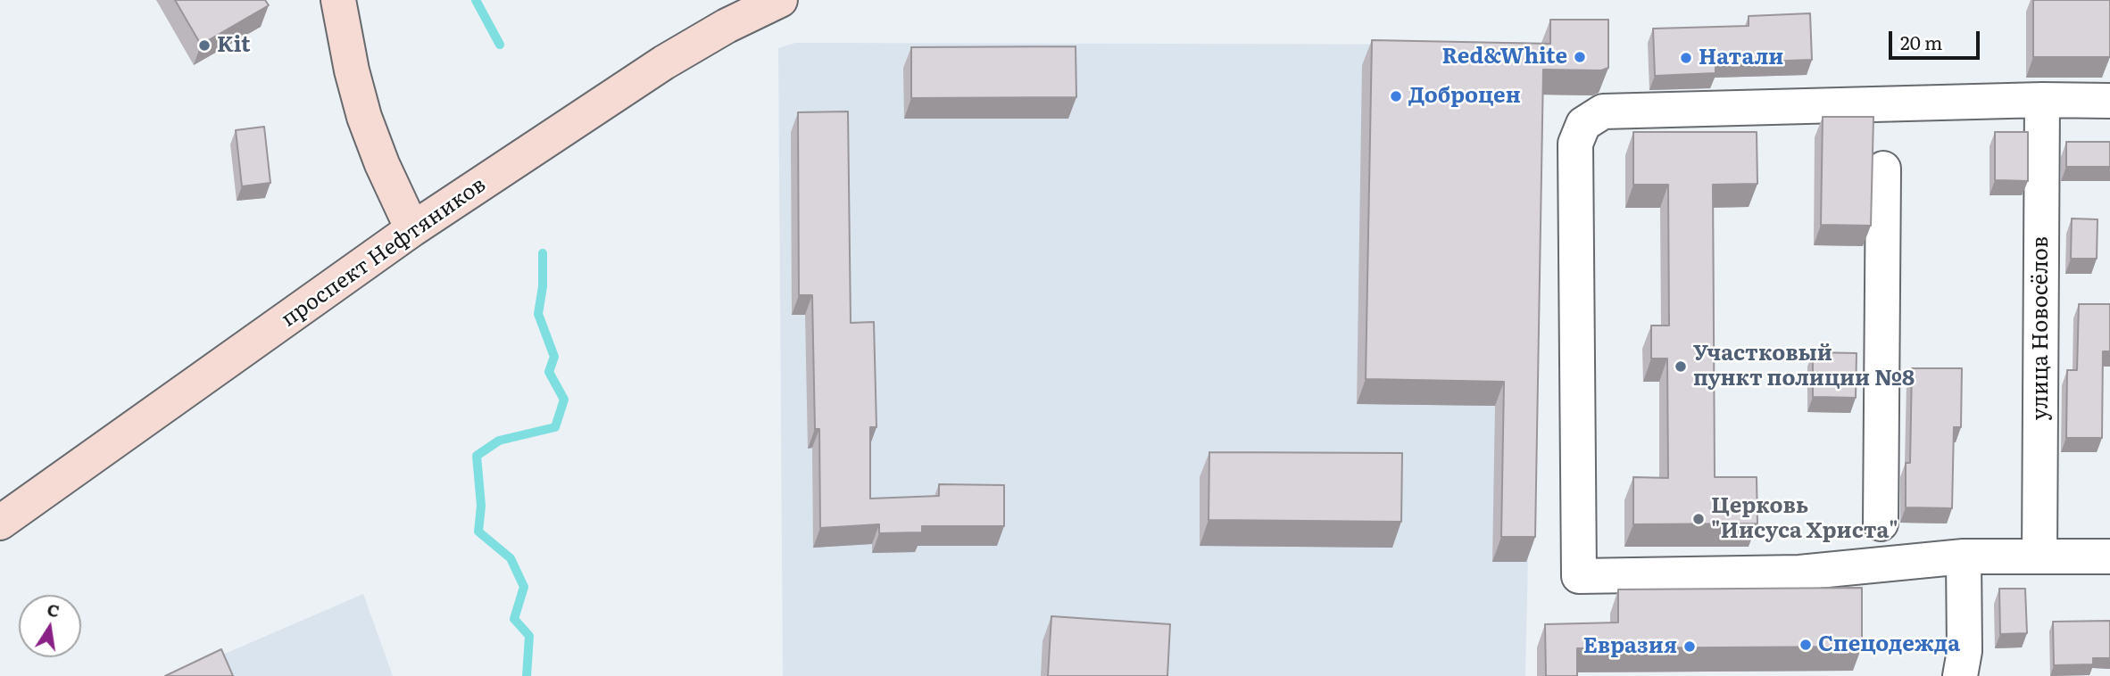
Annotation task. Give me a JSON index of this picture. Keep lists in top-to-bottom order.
{
  "streets": {
    "main road": ["проспект Нефтяников"],
    "street": ["улица Новосёлов"]
  },
  "places": [
    "Kit",
    "Red&White",
    "Натали",
    "Доброцен",
    "Участковый пункт полиции №8",
    "Церковь \"Иисуса Христа\"",
    "Спецодежда",
    "Евразия"
  ],
  "scale_bar": "20 m",
  "north": "top"
}
